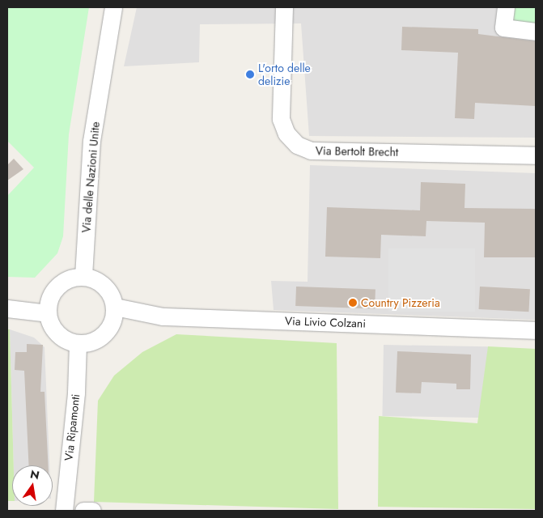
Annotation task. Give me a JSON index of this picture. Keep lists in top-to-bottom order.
{
  "streets": {
    "street": [
      "Via Bertolt Brecht",
      "Via delle Nazioni Unite",
      "Via Livio Colzani",
      "Via Ripamonti"
    ]
  },
  "crossings": [
    ["Via delle Nazioni Unite", "Via Livio Colzani"],
    ["Via delle Nazioni Unite", "Via Ripamonti"],
    ["Via Livio Colzani", "Via Ripamonti"]
  ],
  "places": ["L'orto delle delizie", "Country Pizzeria"],
  "north": "top"
}
